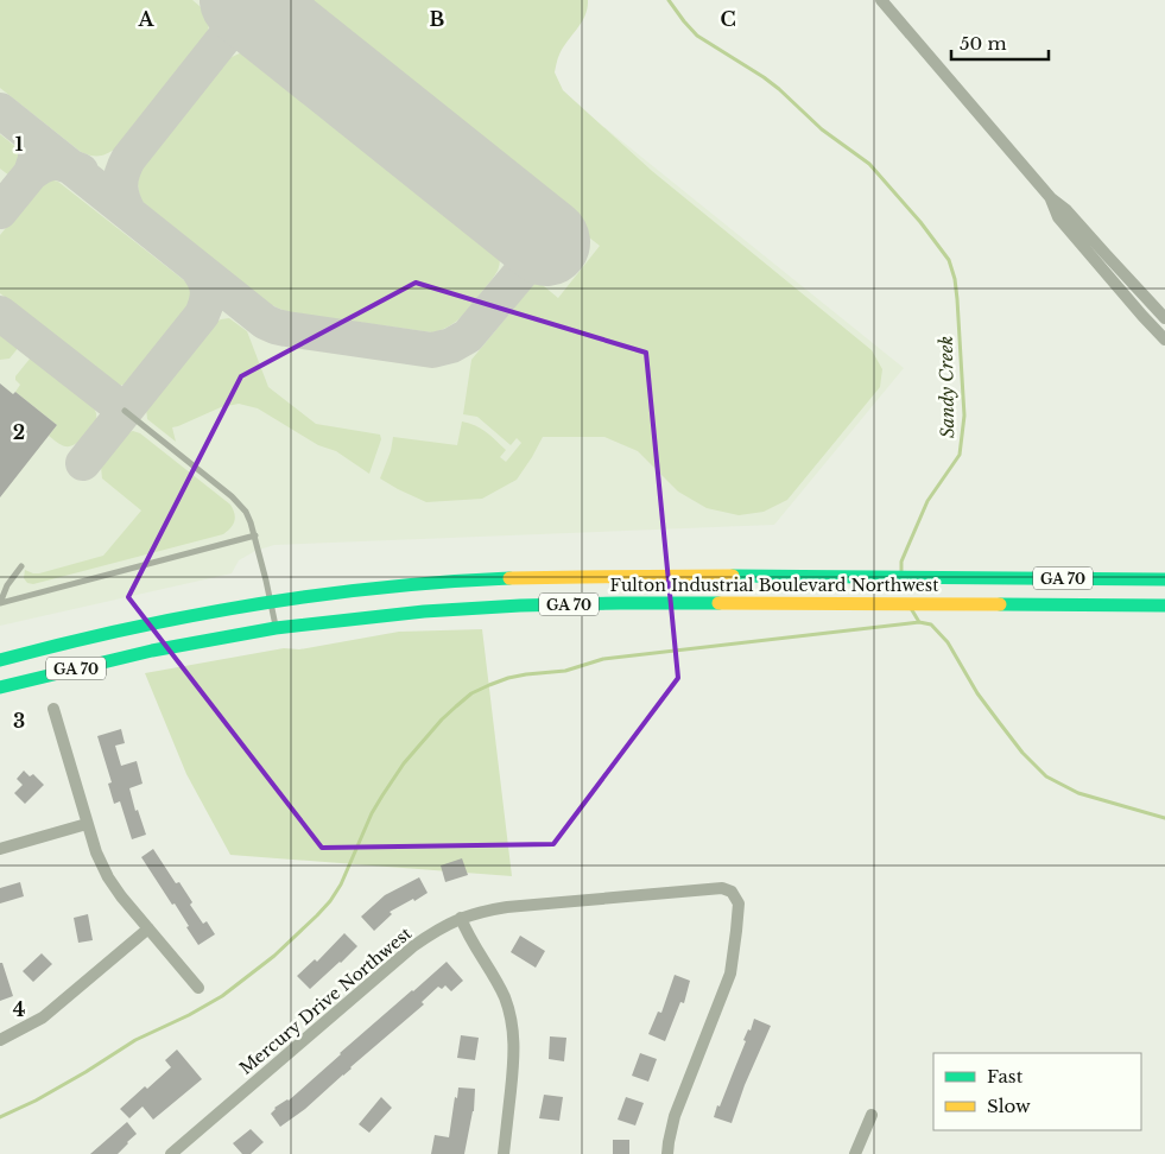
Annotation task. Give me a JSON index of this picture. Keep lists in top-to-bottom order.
{
  "streets": {
    "main road": ["GA 70", "Fulton Industrial Boulevard Northwest"],
    "street": ["Mercury Drive Northwest"]
  },
  "water": ["Sandy Creek"],
  "legend": ["Fast", "Slow"],
  "scale_bar": "50 m",
  "grid": {
    "columns": ["A", "B", "C"],
    "rows": [
      "1",
      "2",
      "3",
      "4"
    ]
  }
}
